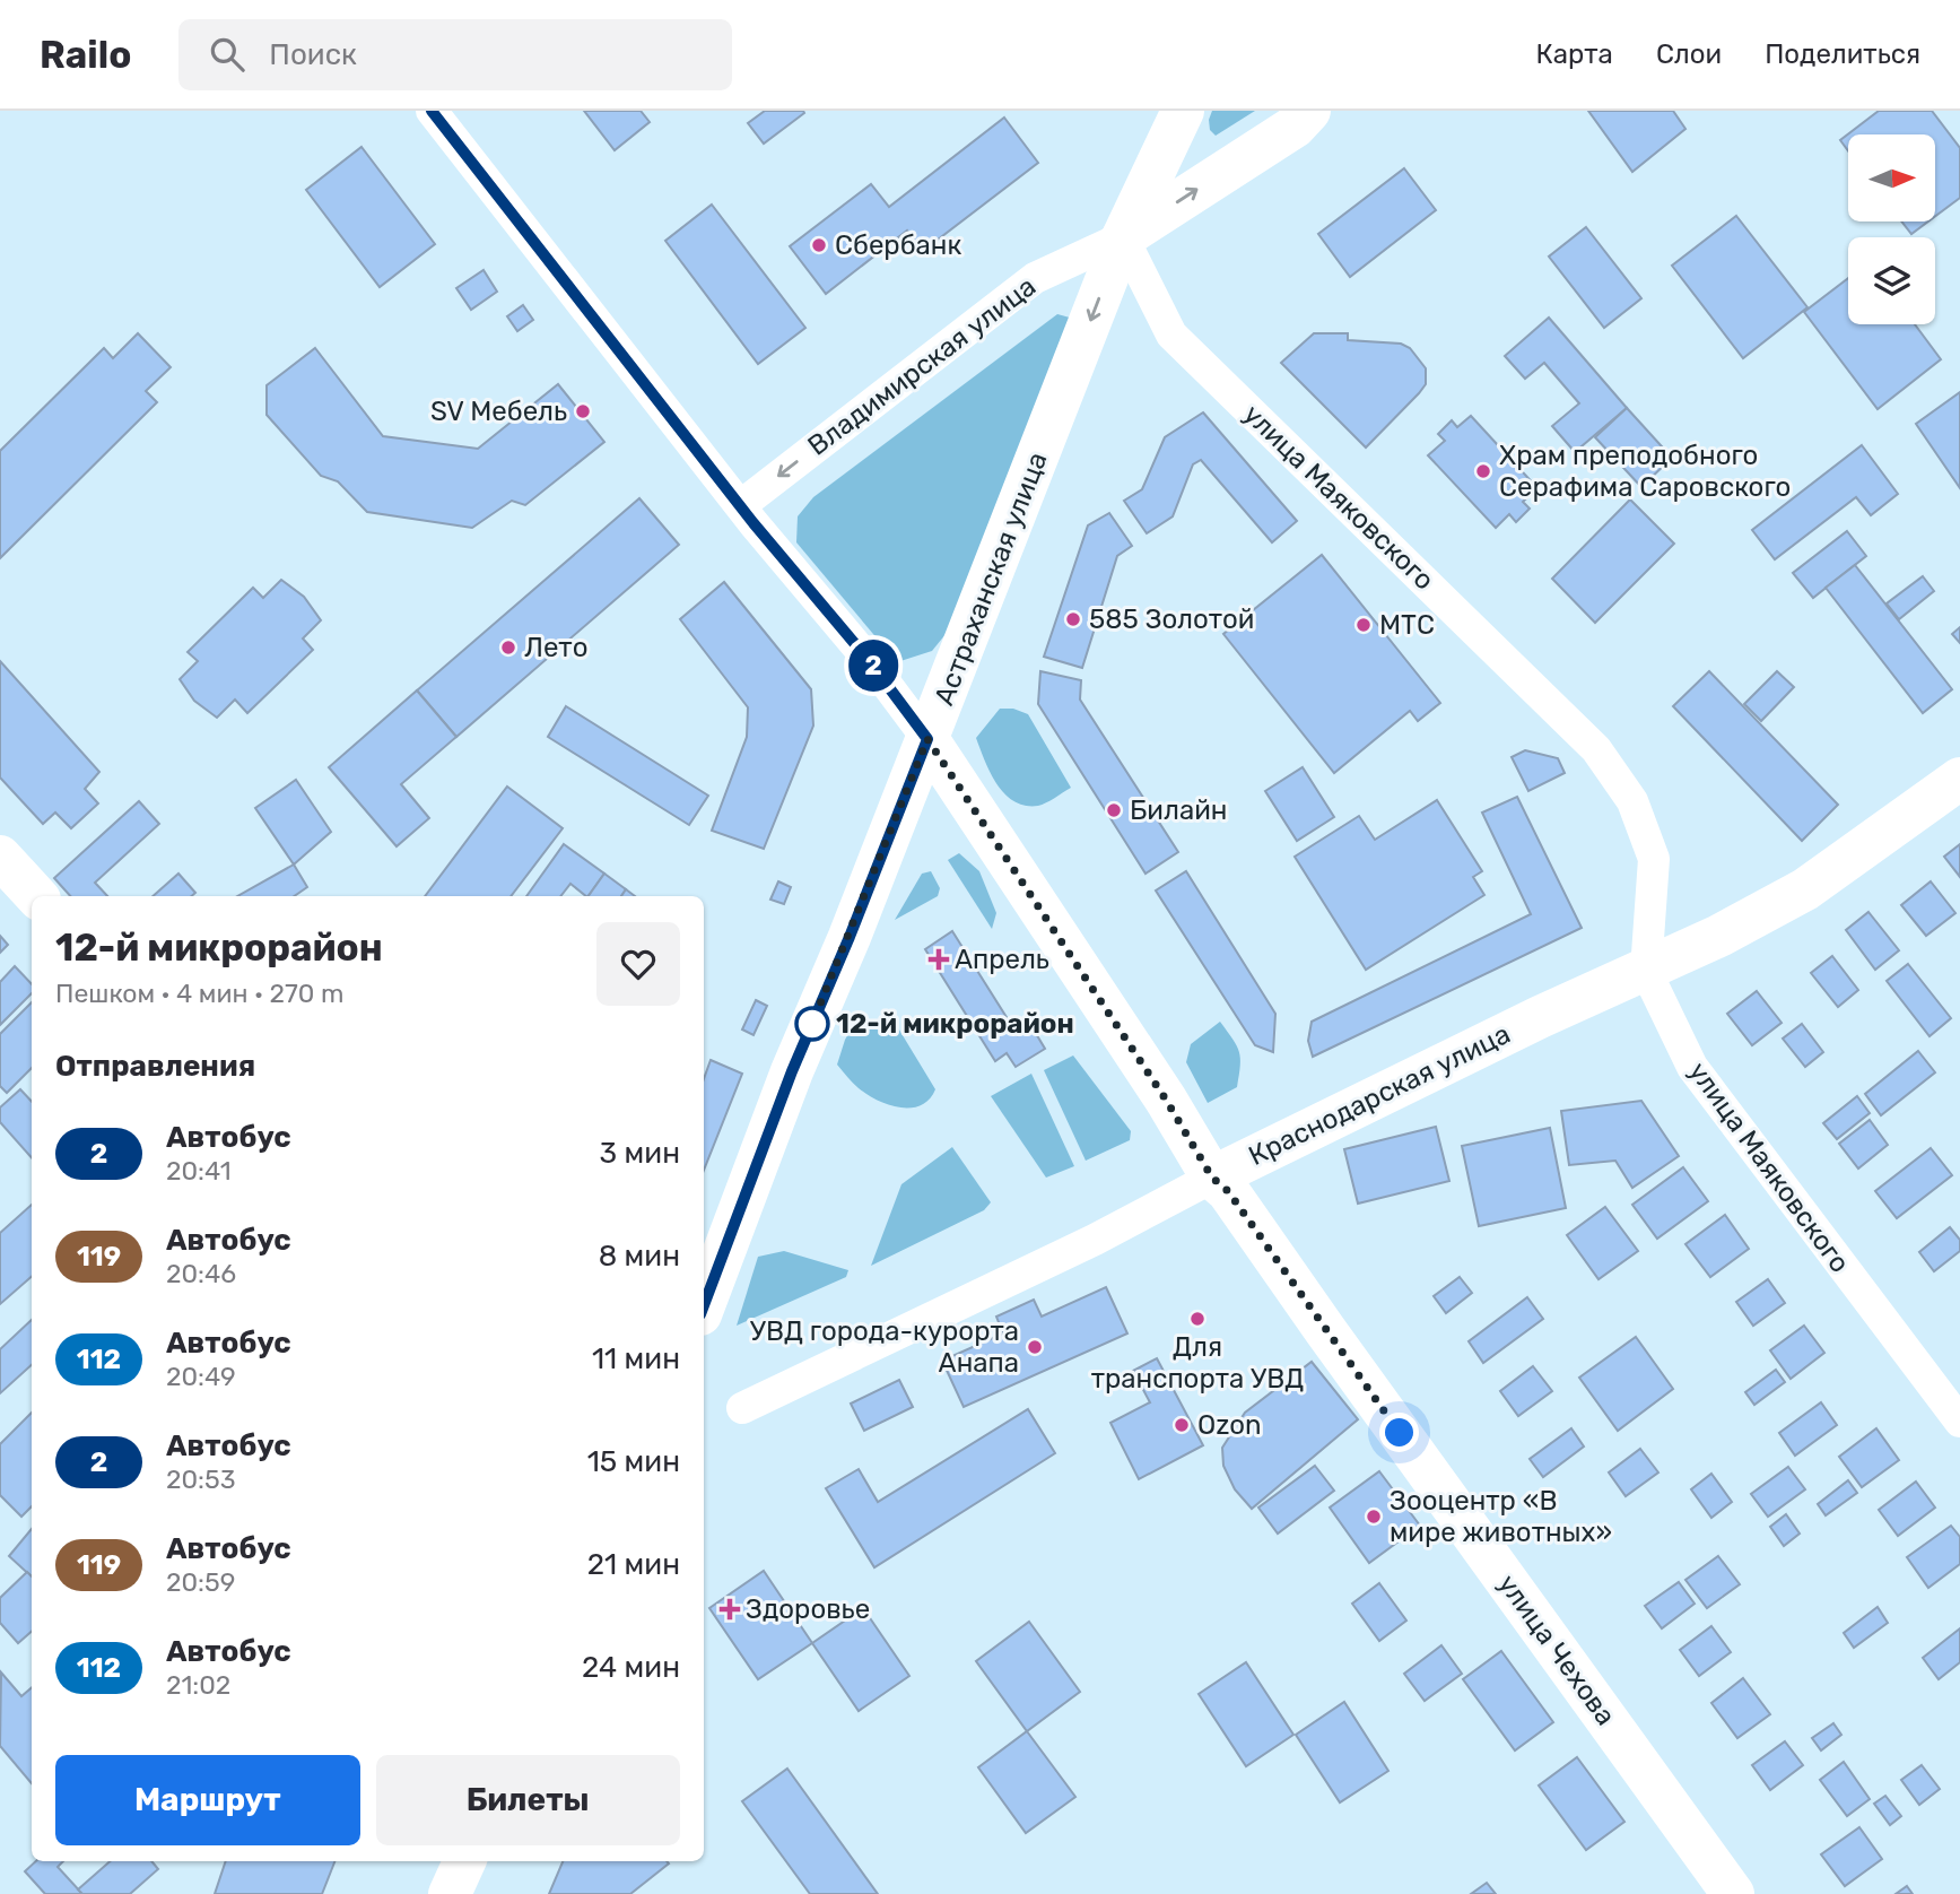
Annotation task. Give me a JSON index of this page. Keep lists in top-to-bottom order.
{
  "streets": {
    "street": [
      "Владимирская улица",
      "улица Маяковского",
      "Астраханская улица",
      "Краснодарская улица",
      "улица Чехова"
    ]
  },
  "crossings": [
    ["Владимирская улица", "улица Маяковского"],
    ["Владимирская улица", "Астраханская улица"],
    ["улица Маяковского", "Астраханская улица"],
    ["улица Маяковского", "Краснодарская улица"],
    ["Астраханская улица", "улица Чехова"],
    ["Краснодарская улица", "улица Чехова"]
  ],
  "one_way": ["Астраханская улица"],
  "places": {
    "other": [
      "Сбербанк",
      "SV Мебель",
      "Храм преподобного Серафима Саровского",
      "585 Золотой",
      "МТС",
      "Лето",
      "Билайн",
      "12-й микрорайон",
      "Для транспорта УВД",
      "УВД города-курорта Анапа",
      "Ozon",
      "Зооцентр «В мире животных»"
    ],
    "health": ["Апрель", "Здоровье"]
  },
  "lines": ["bus line 2"],
  "north": "right",
  "page": {
    "header": "Railo",
    "search": "Поиск",
    "nav": ["Карта", "Слои", "Поделиться"],
    "on_map": "2",
    "heading": [
      ["12-й микрорайон", "Пешком · 4 мин · 270 m"],
      "Отправления"
    ],
    "list": [
      {
        "mark": "2",
        "name": "Автобус",
        "note": "20:41",
        "value": "3 мин"
      },
      {
        "mark": "119",
        "name": "Автобус",
        "note": "20:46",
        "value": "8 мин"
      },
      {
        "mark": "112",
        "name": "Автобус",
        "note": "20:49",
        "value": "11 мин"
      },
      {
        "mark": "2",
        "name": "Автобус",
        "note": "20:53",
        "value": "15 мин"
      },
      {
        "mark": "119",
        "name": "Автобус",
        "note": "20:59",
        "value": "21 мин"
      },
      {
        "mark": "112",
        "name": "Автобус",
        "note": "21:02",
        "value": "24 мин"
      }
    ],
    "buttons": ["Маршрут", "Билеты"]
  }
}
